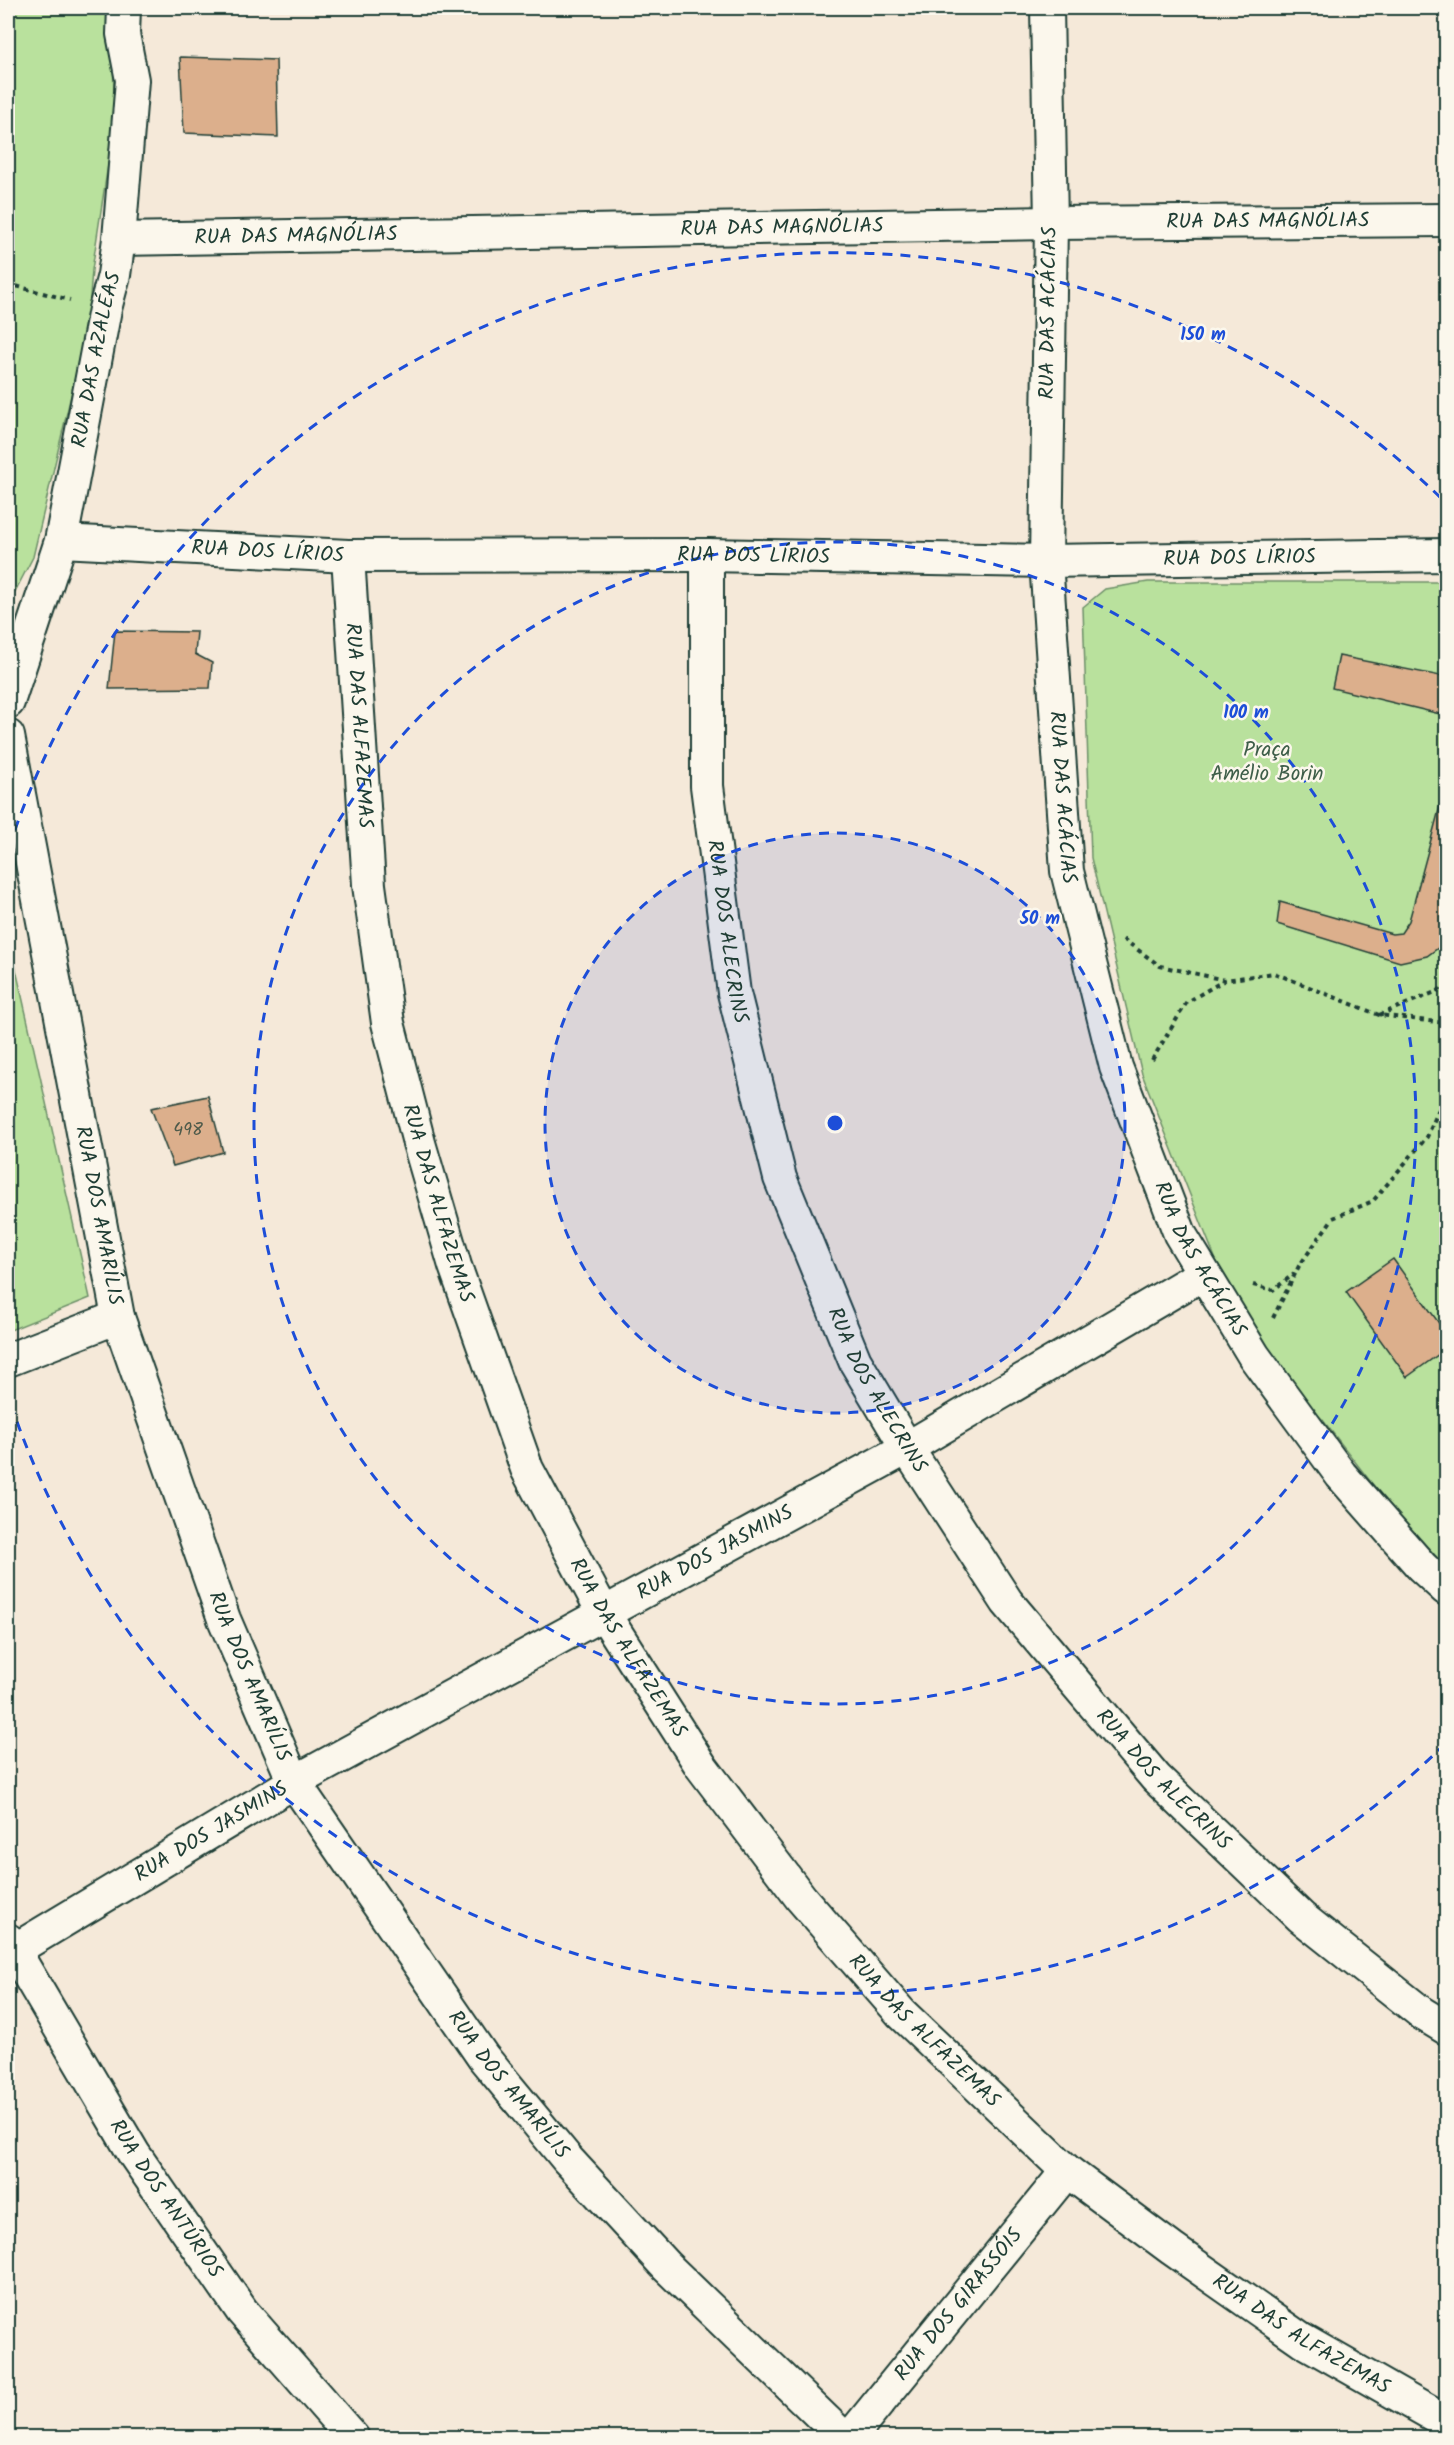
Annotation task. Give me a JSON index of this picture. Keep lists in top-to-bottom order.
{
  "streets": {
    "street": [
      "RUA DAS MAGNÓLIAS",
      "RUA DAS ACÁCIAS",
      "RUA DAS AZALÉAS",
      "RUA DOS LÍRIOS",
      "RUA DAS ALFAZEMAS",
      "RUA DOS ALECRINS",
      "RUA DOS AMARÍLIS",
      "RUA DOS JASMINS",
      "RUA DOS ANTÚRIOS",
      "RUA DOS GIRASSÓIS"
    ]
  },
  "crossings": [
    ["RUA DAS MAGNÓLIAS", "RUA DAS ACÁCIAS"],
    ["RUA DAS MAGNÓLIAS", "RUA DAS AZALÉAS"],
    ["RUA DAS ACÁCIAS", "RUA DOS LÍRIOS"],
    ["RUA DAS ACÁCIAS", "RUA DOS JASMINS"],
    ["RUA DAS AZALÉAS", "RUA DOS LÍRIOS"],
    ["RUA DOS LÍRIOS", "RUA DAS ALFAZEMAS"],
    ["RUA DOS LÍRIOS", "RUA DOS ALECRINS"],
    ["RUA DAS ALFAZEMAS", "RUA DOS JASMINS"],
    ["RUA DAS ALFAZEMAS", "RUA DOS GIRASSÓIS"],
    ["RUA DOS ALECRINS", "RUA DOS JASMINS"],
    ["RUA DOS AMARÍLIS", "RUA DOS JASMINS"],
    ["RUA DOS JASMINS", "RUA DOS ANTÚRIOS"]
  ],
  "parks": ["Praça Amélio Borin"],
  "house_numbers": ["498"],
  "rings": ["150 m", "100 m", "50 m"]
}
